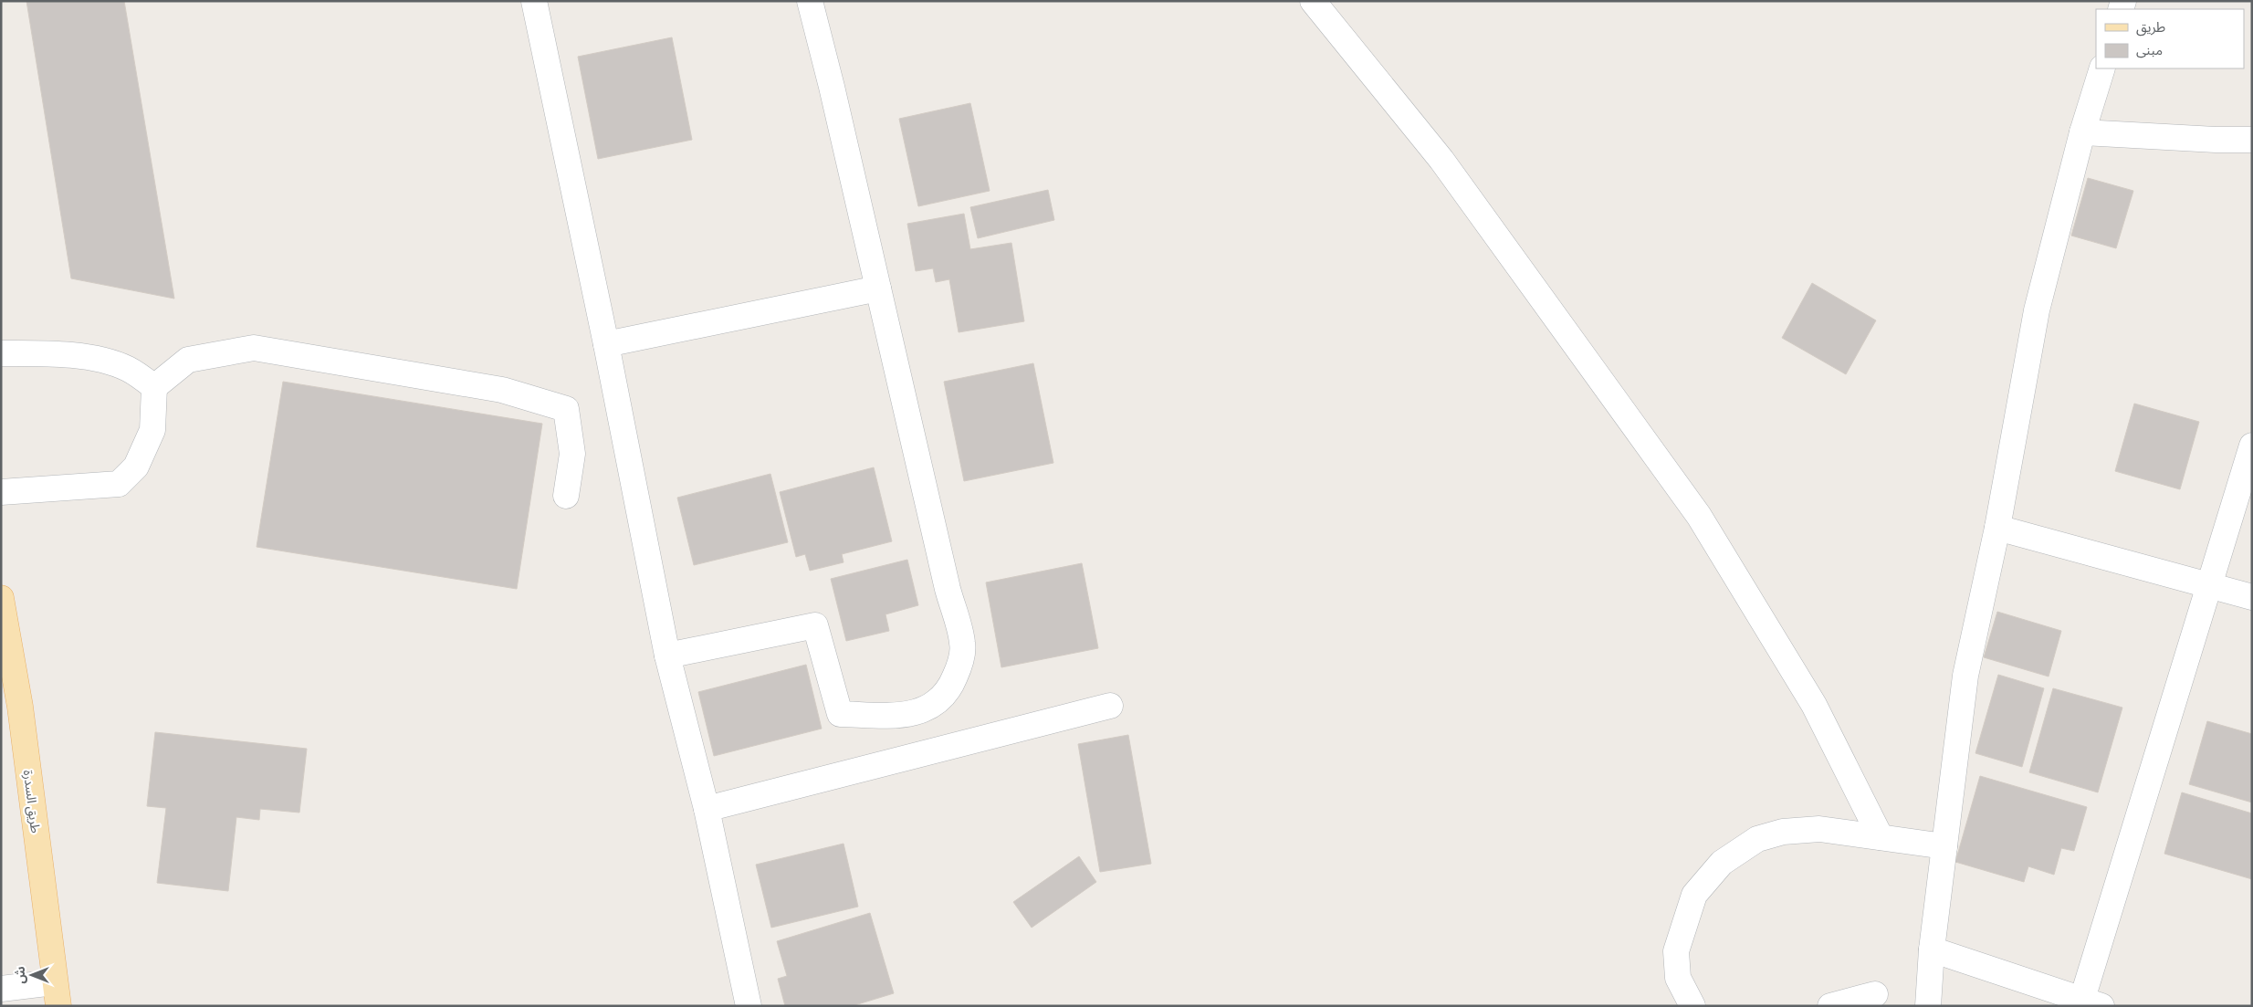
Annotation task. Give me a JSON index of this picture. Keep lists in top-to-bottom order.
{
  "streets": {
    "main road": ["طريق السدرة"]
  },
  "legend": ["طريق", "مبنى"],
  "north": "left"
}
